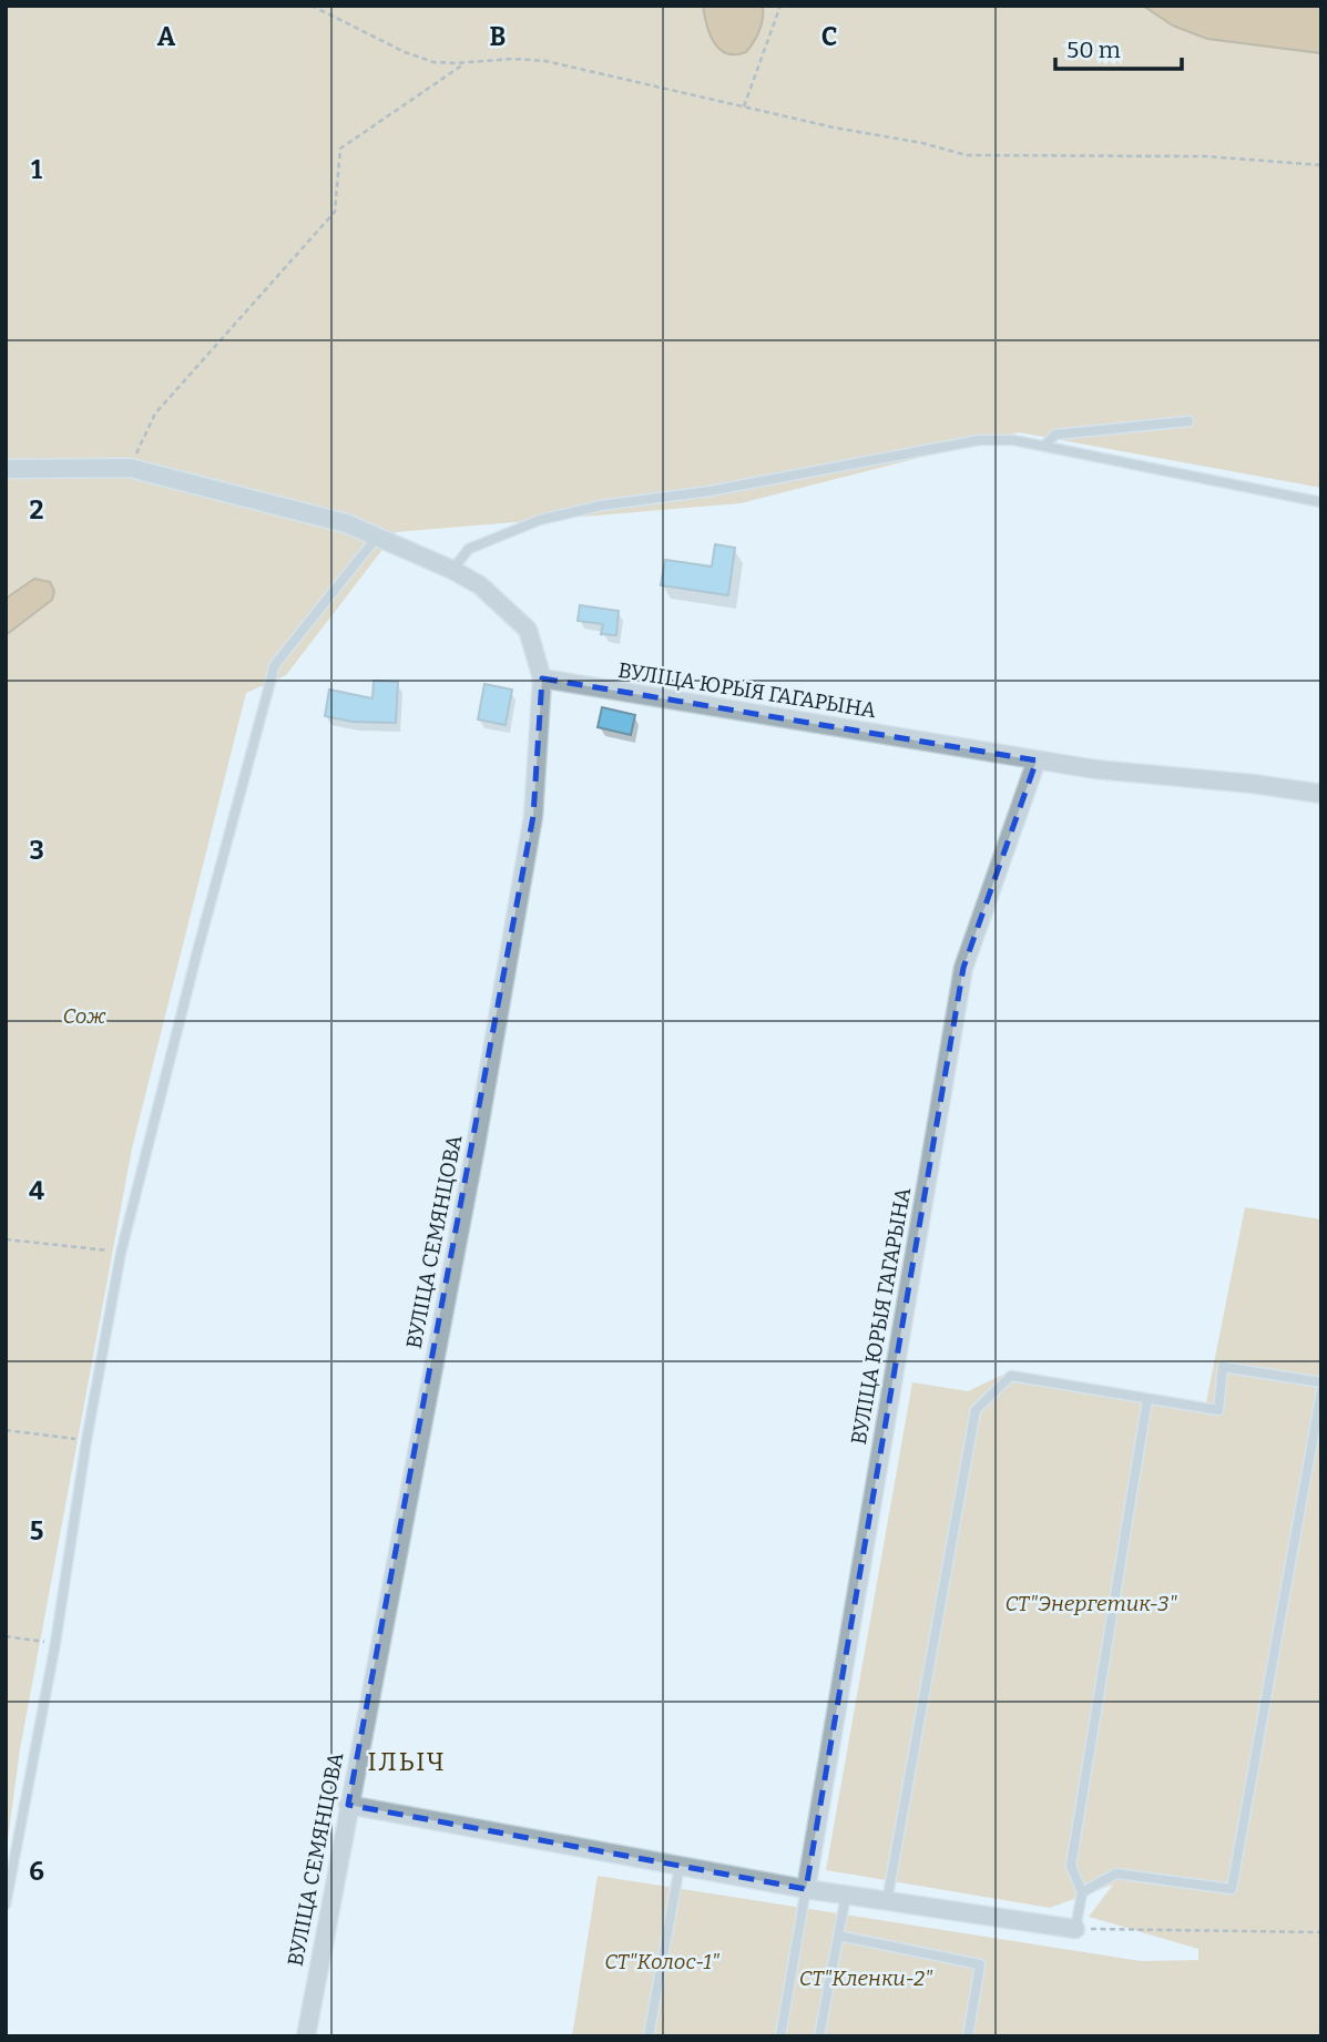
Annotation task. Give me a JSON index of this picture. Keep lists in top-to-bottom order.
{
  "streets": {
    "street": ["ВУЛІЦА ЮРЫЯ ГАГАРЫНА", "ВУЛІЦА СЕМЯНЦОВА"]
  },
  "crossings": [
    ["ВУЛІЦА ЮРЫЯ ГАГАРЫНА", "ВУЛІЦА СЕМЯНЦОВА"]
  ],
  "districts": ["ІЛЬІЧ"],
  "parks": [
    "Сож",
    "СТ\"Энергетик-3\"",
    "СТ\"Колос-1\"",
    "СТ\"Кленки-2\""
  ],
  "scale_bar": "50 m",
  "grid": {
    "columns": ["A", "B", "C"],
    "rows": [
      "1",
      "2",
      "3",
      "4",
      "5",
      "6"
    ]
  }
}
